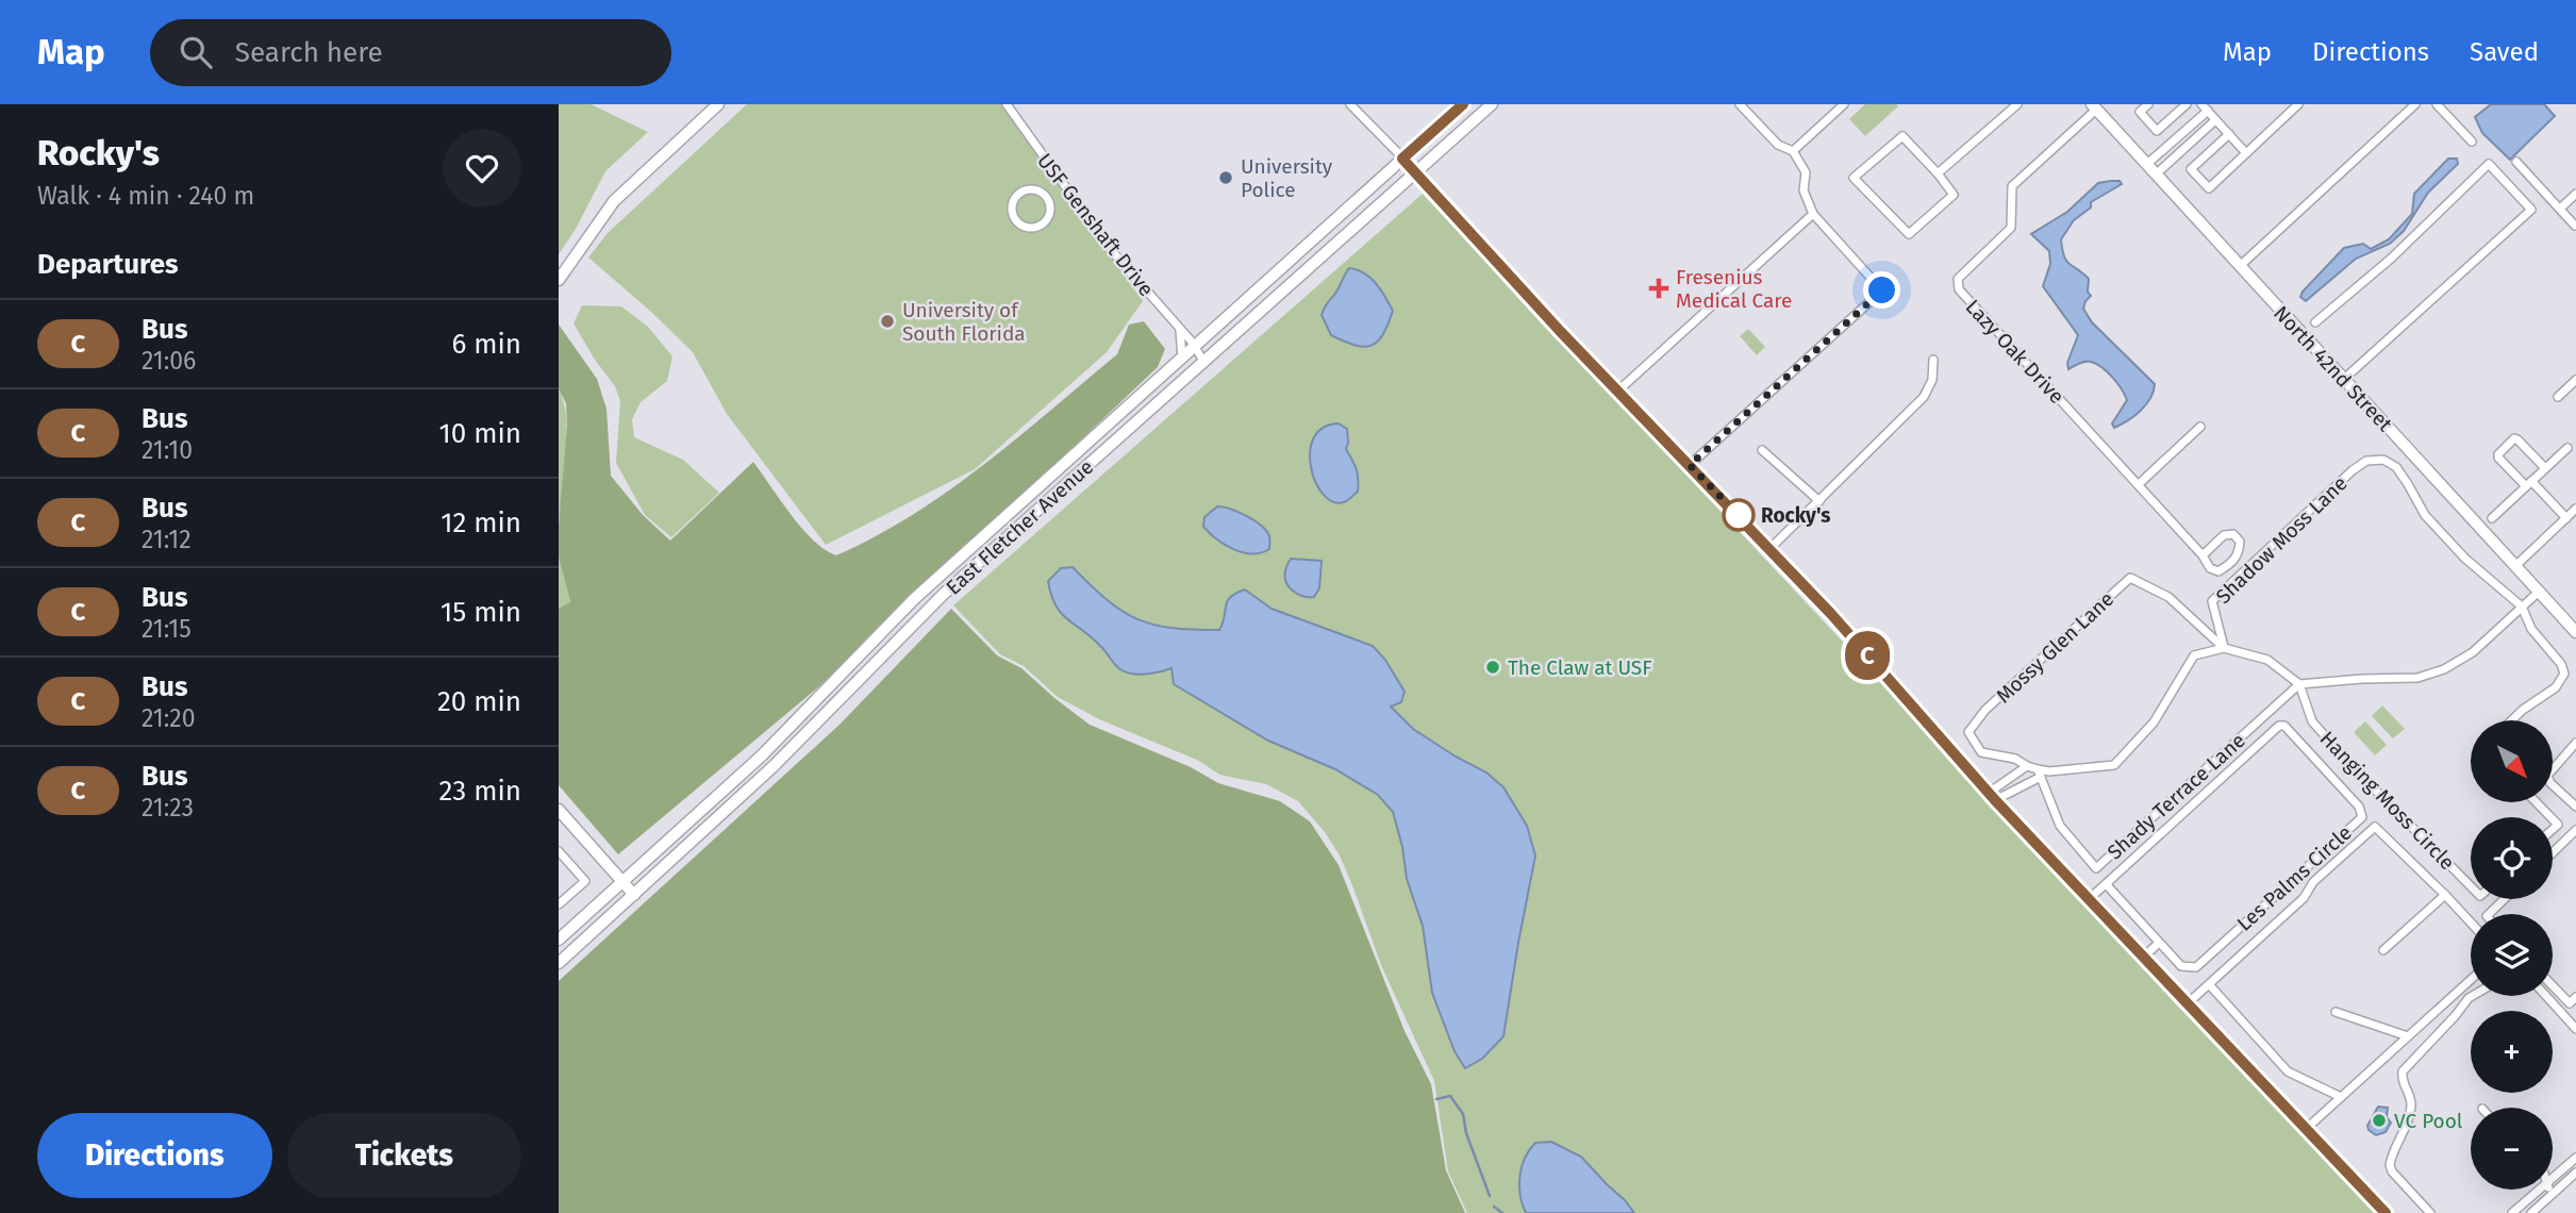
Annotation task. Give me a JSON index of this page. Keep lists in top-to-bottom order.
{
  "streets": {
    "street": [
      "USF Genshaft Drive",
      "Lazy Oak Drive",
      "North 42nd Street",
      "East Fletcher Avenue",
      "Shadow Moss Lane",
      "Mossy Glen Lane",
      "Shady Terrace Lane",
      "Hanging Moss Circle",
      "Les Palms Circle"
    ]
  },
  "crossings": [
    ["USF Genshaft Drive", "East Fletcher Avenue"],
    ["Lazy Oak Drive", "North 42nd Street"],
    ["Shadow Moss Lane", "Mossy Glen Lane"],
    ["Mossy Glen Lane", "Shady Terrace Lane"],
    ["Shady Terrace Lane", "Hanging Moss Circle"]
  ],
  "places": {
    "other": [
      "University Police",
      "University of South Florida",
      "Rocky's",
      "The Claw at USF",
      "VC Pool"
    ],
    "health": ["Fresenius Medical Care"]
  },
  "lines": ["bus line C"],
  "north": "bottom right",
  "page": {
    "header": "Map",
    "search": "Search here",
    "nav": ["Map", "Directions", "Saved"],
    "heading": [
      ["Rocky's", "Walk · 4 min · 240 m"],
      "Departures"
    ],
    "on_map": "C",
    "list": [
      {
        "mark": "C",
        "name": "Bus",
        "note": "21:06",
        "value": "6 min"
      },
      {
        "mark": "C",
        "name": "Bus",
        "note": "21:10",
        "value": "10 min"
      },
      {
        "mark": "C",
        "name": "Bus",
        "note": "21:12",
        "value": "12 min"
      },
      {
        "mark": "C",
        "name": "Bus",
        "note": "21:15",
        "value": "15 min"
      },
      {
        "mark": "C",
        "name": "Bus",
        "note": "21:20",
        "value": "20 min"
      },
      {
        "mark": "C",
        "name": "Bus",
        "note": "21:23",
        "value": "23 min"
      }
    ],
    "map_buttons": ["+", "−"],
    "buttons": ["Directions", "Tickets"]
  }
}
